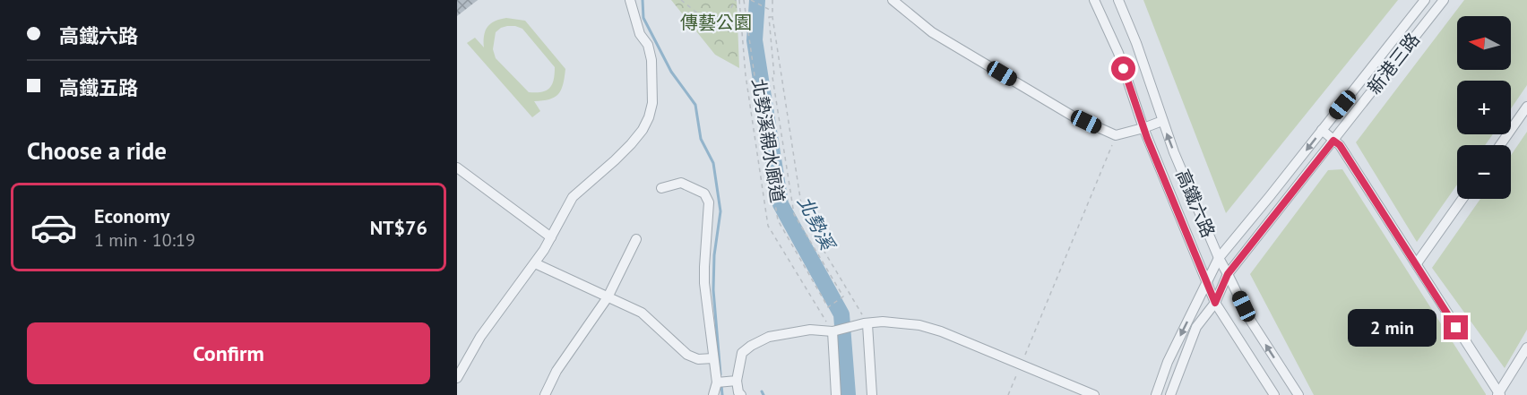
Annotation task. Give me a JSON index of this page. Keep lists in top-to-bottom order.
{
  "streets": {
    "street": ["新港三路", "高鐵六路"],
    "path": ["北勢溪親水廊道"]
  },
  "crossings": [
    ["新港三路", "高鐵六路"]
  ],
  "water": ["北勢溪"],
  "parks": ["傳藝公園"],
  "north": "left",
  "page": {
    "banner": ["高鐵六路", "高鐵五路"],
    "map_buttons": ["+", "−"],
    "heading": "Choose a ride",
    "list": [
      {
        "name": "Economy",
        "note": "1 min · 10:19",
        "value": "NT$76"
      }
    ],
    "bubble": "2 min",
    "buttons": "Confirm"
  }
}
